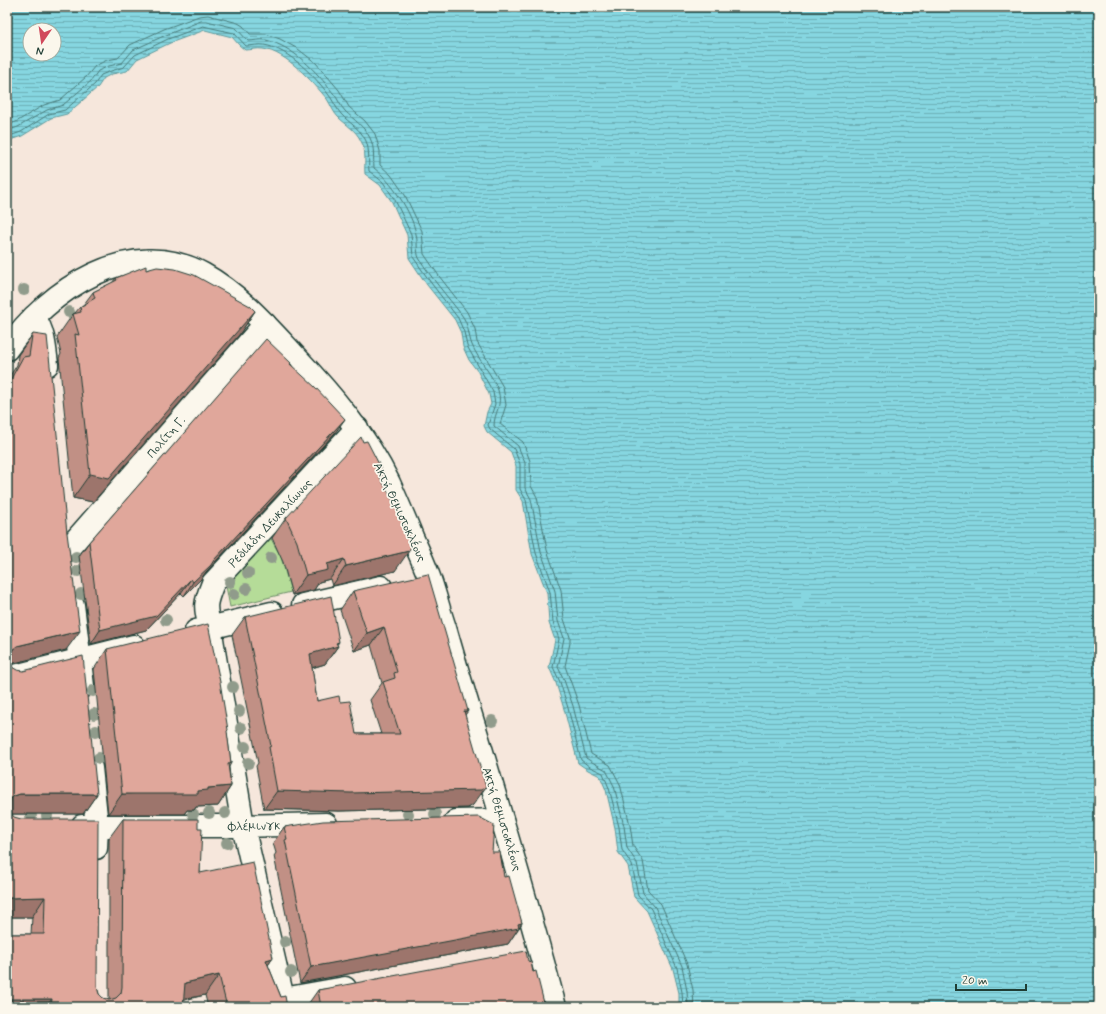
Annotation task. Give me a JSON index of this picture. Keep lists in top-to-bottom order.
{
  "streets": {
    "street": [
      "Πολίτη Γ.",
      "Ακτή Θεμιστοκλέους",
      "Ρεδιάδη Δευκαλίωνος",
      "Φλέμινγκ"
    ]
  },
  "crossings": [
    ["Πολίτη Γ.", "Ακτή Θεμιστοκλέους"],
    ["Ακτή Θεμιστοκλέους", "Ρεδιάδη Δευκαλίωνος"],
    ["Ρεδιάδη Δευκαλίωνος", "Φλέμινγκ"]
  ],
  "scale_bar": "20 m",
  "north": "bottom"
}
